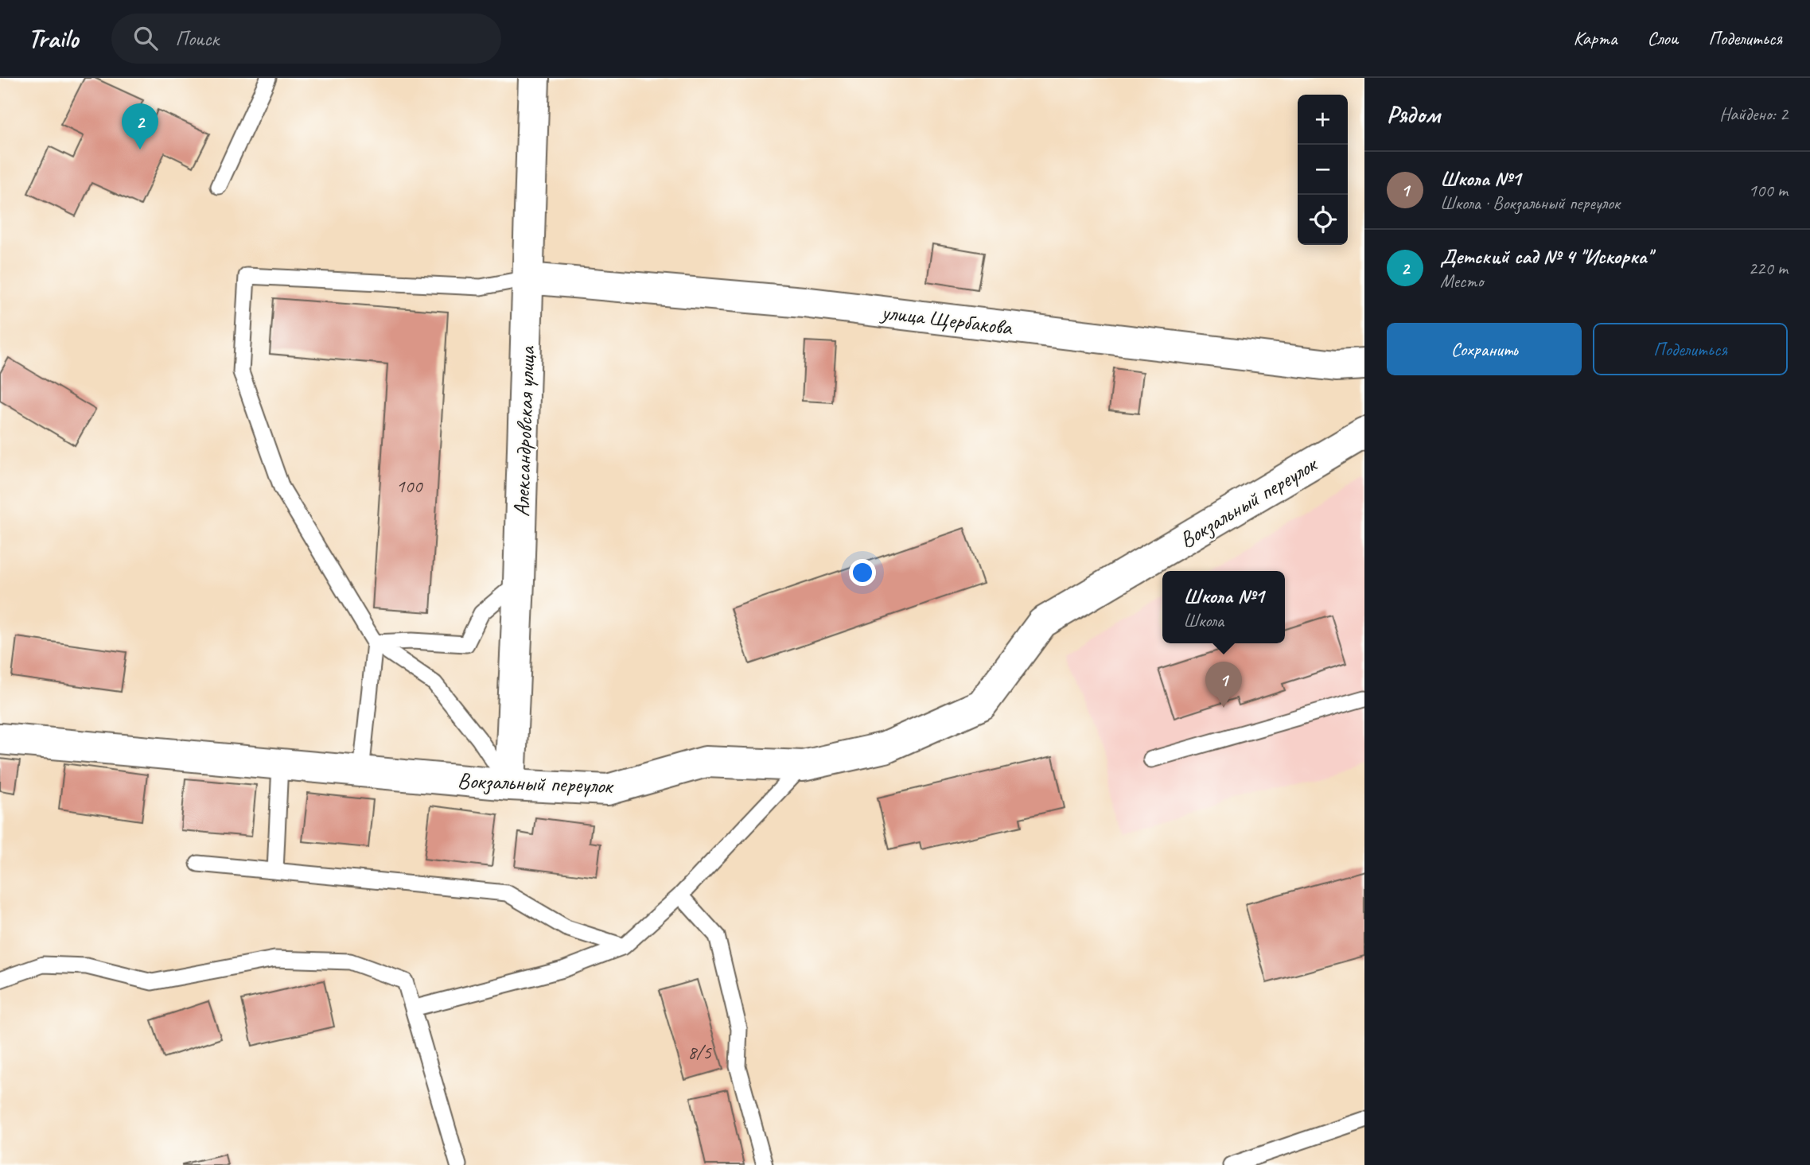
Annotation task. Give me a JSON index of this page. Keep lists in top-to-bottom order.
{
  "streets": {
    "street": ["улица Щербакова", "Александровская улица", "Вокзальный переулок"]
  },
  "crossings": [
    ["улица Щербакова", "Александровская улица"],
    ["Александровская улица", "Вокзальный переулок"]
  ],
  "house_numbers": ["100", "8/5"],
  "page": {
    "header": "Trailo",
    "search": "Поиск",
    "nav": ["Карта", "Слои", "Поделиться"],
    "heading": ["Рядом", "Найдено: 2"],
    "map_buttons": ["+", "−"],
    "pins": ["2", "1"],
    "list": [
      {
        "mark": "1",
        "name": "Школа №1",
        "note": "Школа · Вокзальный переулок",
        "value": "100 m"
      },
      {
        "mark": "2",
        "name": "Детский сад № 4 \"Искорка\"",
        "note": "Место",
        "value": "220 m"
      }
    ],
    "buttons": ["Сохранить", "Поделиться"],
    "popup": ["Школа №1", "Школа"]
  }
}
